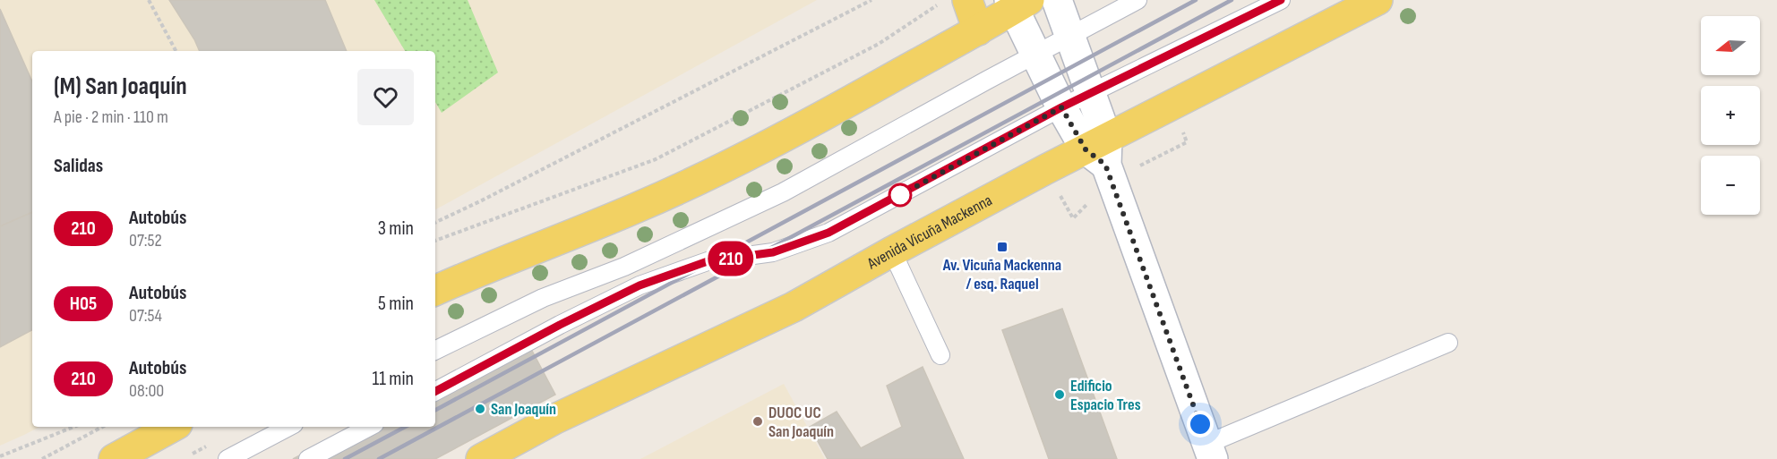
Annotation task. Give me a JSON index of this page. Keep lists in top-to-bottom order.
{
  "streets": {
    "main road": ["Avenida Vicuña Mackenna"]
  },
  "places": {
    "transit": ["Av. Vicuña Mackenna / esq. Raquel"],
    "other": ["Edificio Espacio Tres", "San Joaquín", "DUOC UC San Joaquín"]
  },
  "lines": ["bus line 210"],
  "north": "left",
  "page": {
    "on_map": "210",
    "map_buttons": ["+", "−"],
    "heading": [
      ["(M) San Joaquín", "A pie · 2 min · 110 m"],
      "Salidas"
    ],
    "list": [
      {
        "mark": "210",
        "name": "Autobús",
        "note": "07:52",
        "value": "3 min"
      },
      {
        "mark": "H05",
        "name": "Autobús",
        "note": "07:54",
        "value": "5 min"
      },
      {
        "mark": "210",
        "name": "Autobús",
        "note": "08:00",
        "value": "11 min"
      }
    ]
  }
}
